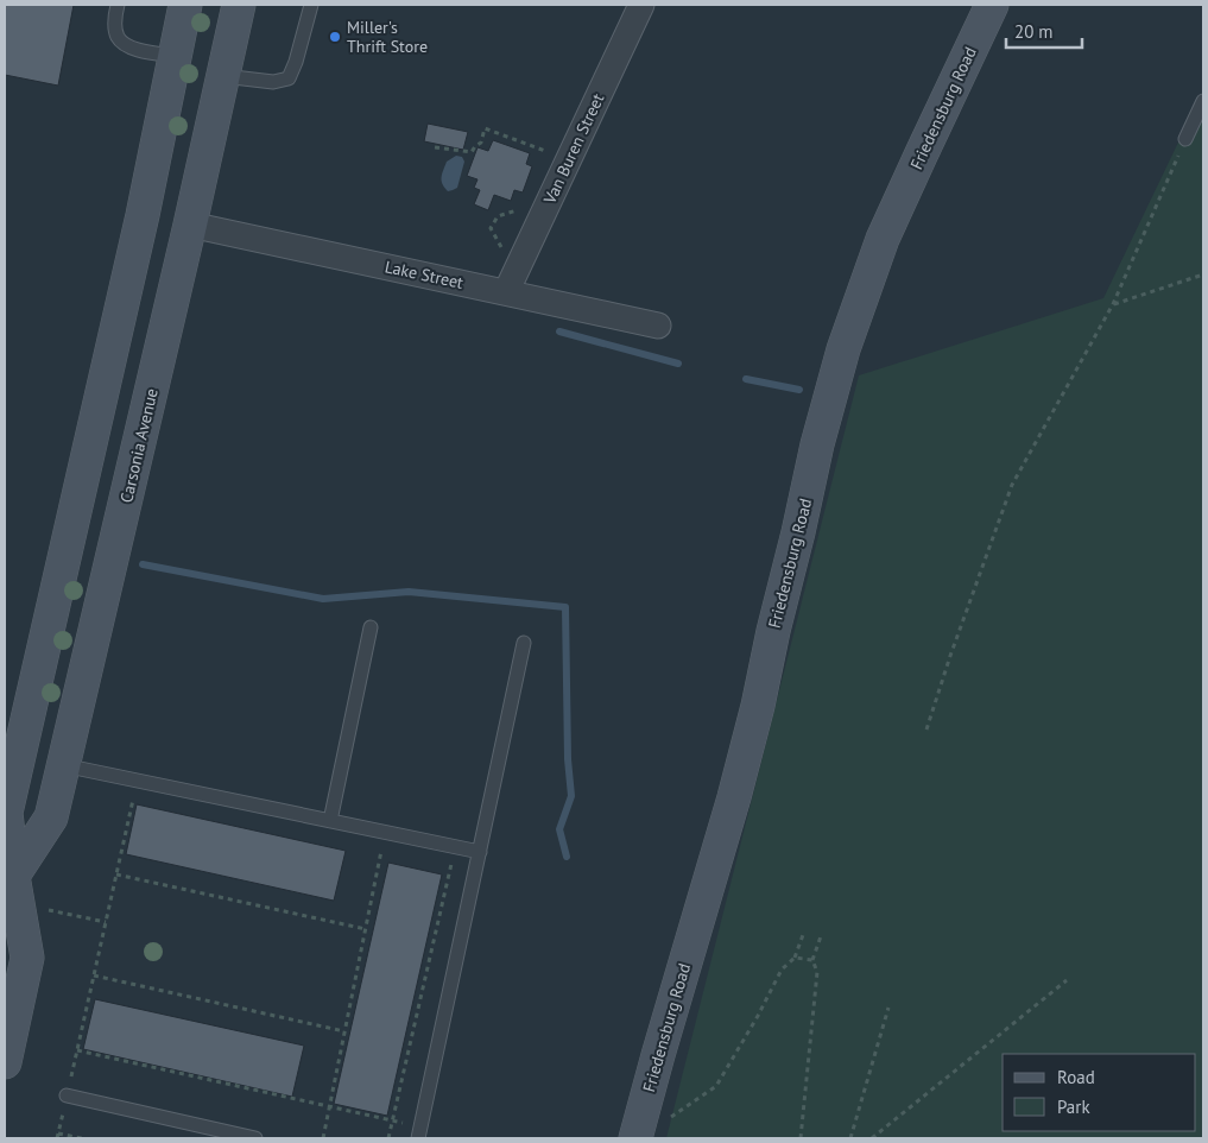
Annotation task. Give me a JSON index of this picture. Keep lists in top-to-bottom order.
{
  "streets": {
    "street": [
      "Friedensburg Road",
      "Van Buren Street",
      "Lake Street",
      "Carsonia Avenue"
    ]
  },
  "crossings": [
    ["Van Buren Street", "Lake Street"],
    ["Lake Street", "Carsonia Avenue"]
  ],
  "places": ["Miller's Thrift Store"],
  "legend": ["Road", "Park"],
  "scale_bar": "20 m"
}
